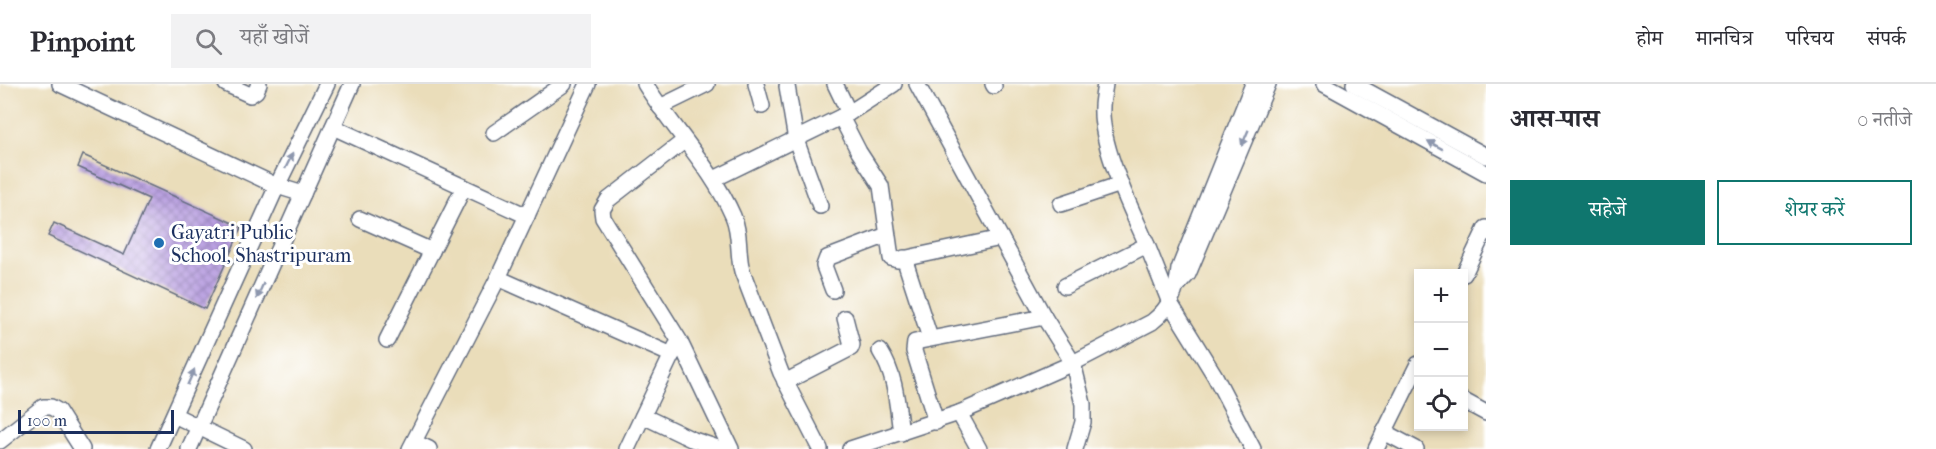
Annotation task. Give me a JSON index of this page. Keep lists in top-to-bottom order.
{
  "places": ["Gayatri Public School, Shastripuram"],
  "scale_bar": "100 m",
  "page": {
    "header": "Pinpoint",
    "search": "यहाँ खोजें",
    "nav": [
      "होम",
      "मानचित्र",
      "परिचय",
      "संपर्क"
    ],
    "heading": ["आस-पास", "0 नतीजे"],
    "buttons": ["सहेजें", "शेयर करें"],
    "map_buttons": ["+", "−"],
    "scale": "100 m"
  }
}
